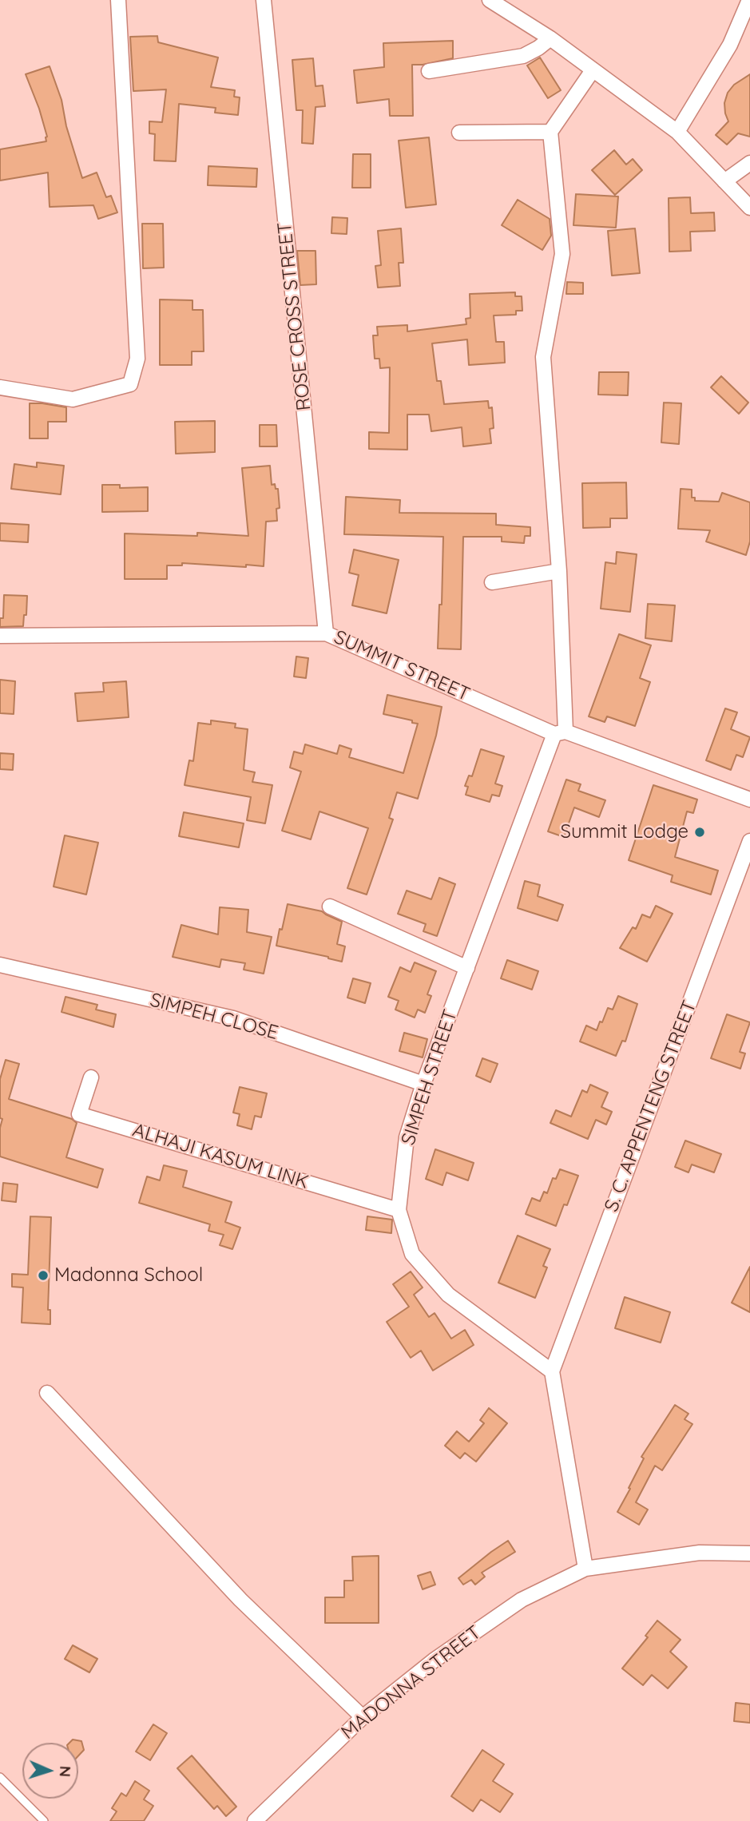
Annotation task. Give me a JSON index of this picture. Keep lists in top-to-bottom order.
{
  "streets": {
    "street": [
      "ROSE CROSS STREET",
      "SUMMIT STREET",
      "SIMPEH CLOSE",
      "SIMPEH STREET",
      "S. C. APPENTENG STREET",
      "ALHAJI KASUM LINK",
      "MADONNA STREET"
    ]
  },
  "crossings": [
    ["ROSE CROSS STREET", "SUMMIT STREET"],
    ["SUMMIT STREET", "SIMPEH STREET"],
    ["SIMPEH CLOSE", "SIMPEH STREET"],
    ["SIMPEH STREET", "S. C. APPENTENG STREET"],
    ["SIMPEH STREET", "ALHAJI KASUM LINK"]
  ],
  "places": ["Summit Lodge", "Madonna School"],
  "north": "right"
}
